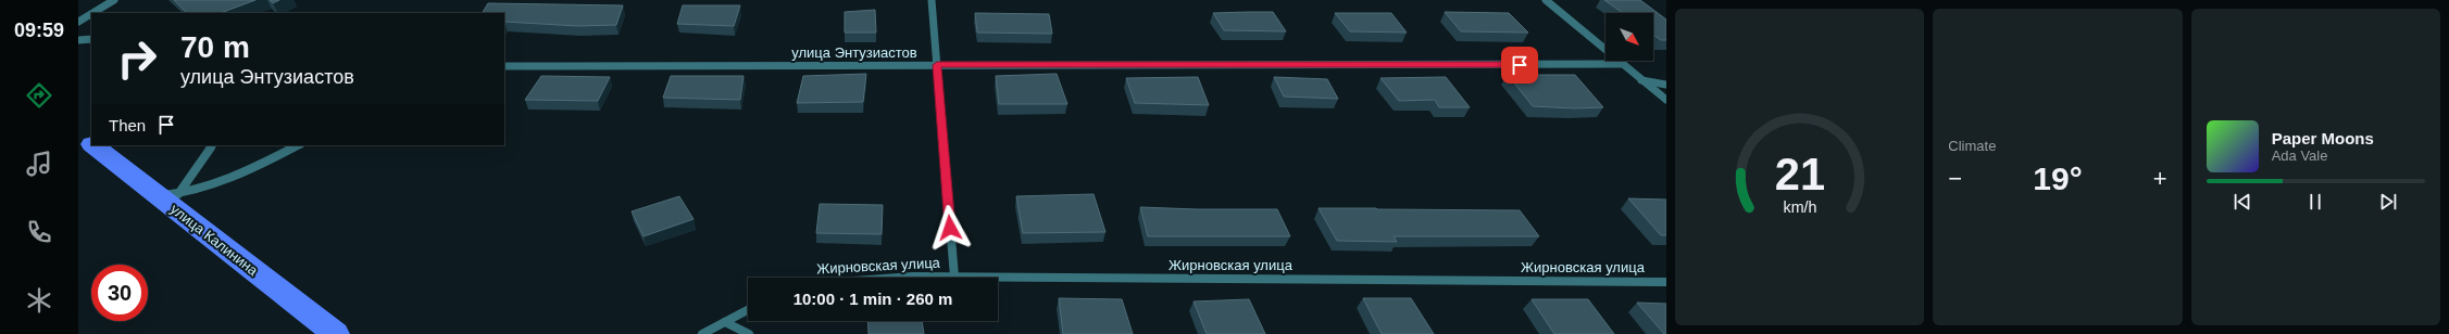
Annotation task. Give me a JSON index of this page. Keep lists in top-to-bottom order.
{
  "streets": {
    "main road": ["улица Калинина"],
    "street": ["улица Энтузиастов", "Жирновская улица"]
  },
  "north": "bottom right",
  "page": {
    "tabs": "09:59",
    "tile": "Climate",
    "turn": ["70 m", "улица Энтузиастов"],
    "then": "Then",
    "song": ["Paper Moons", "Ada Vale"],
    "heat": ["−", "19°", "+"],
    "limit": "30",
    "trip": "10:00 · 1 min · 260 m",
    "gauge": ["21", "km/h"]
  }
}
